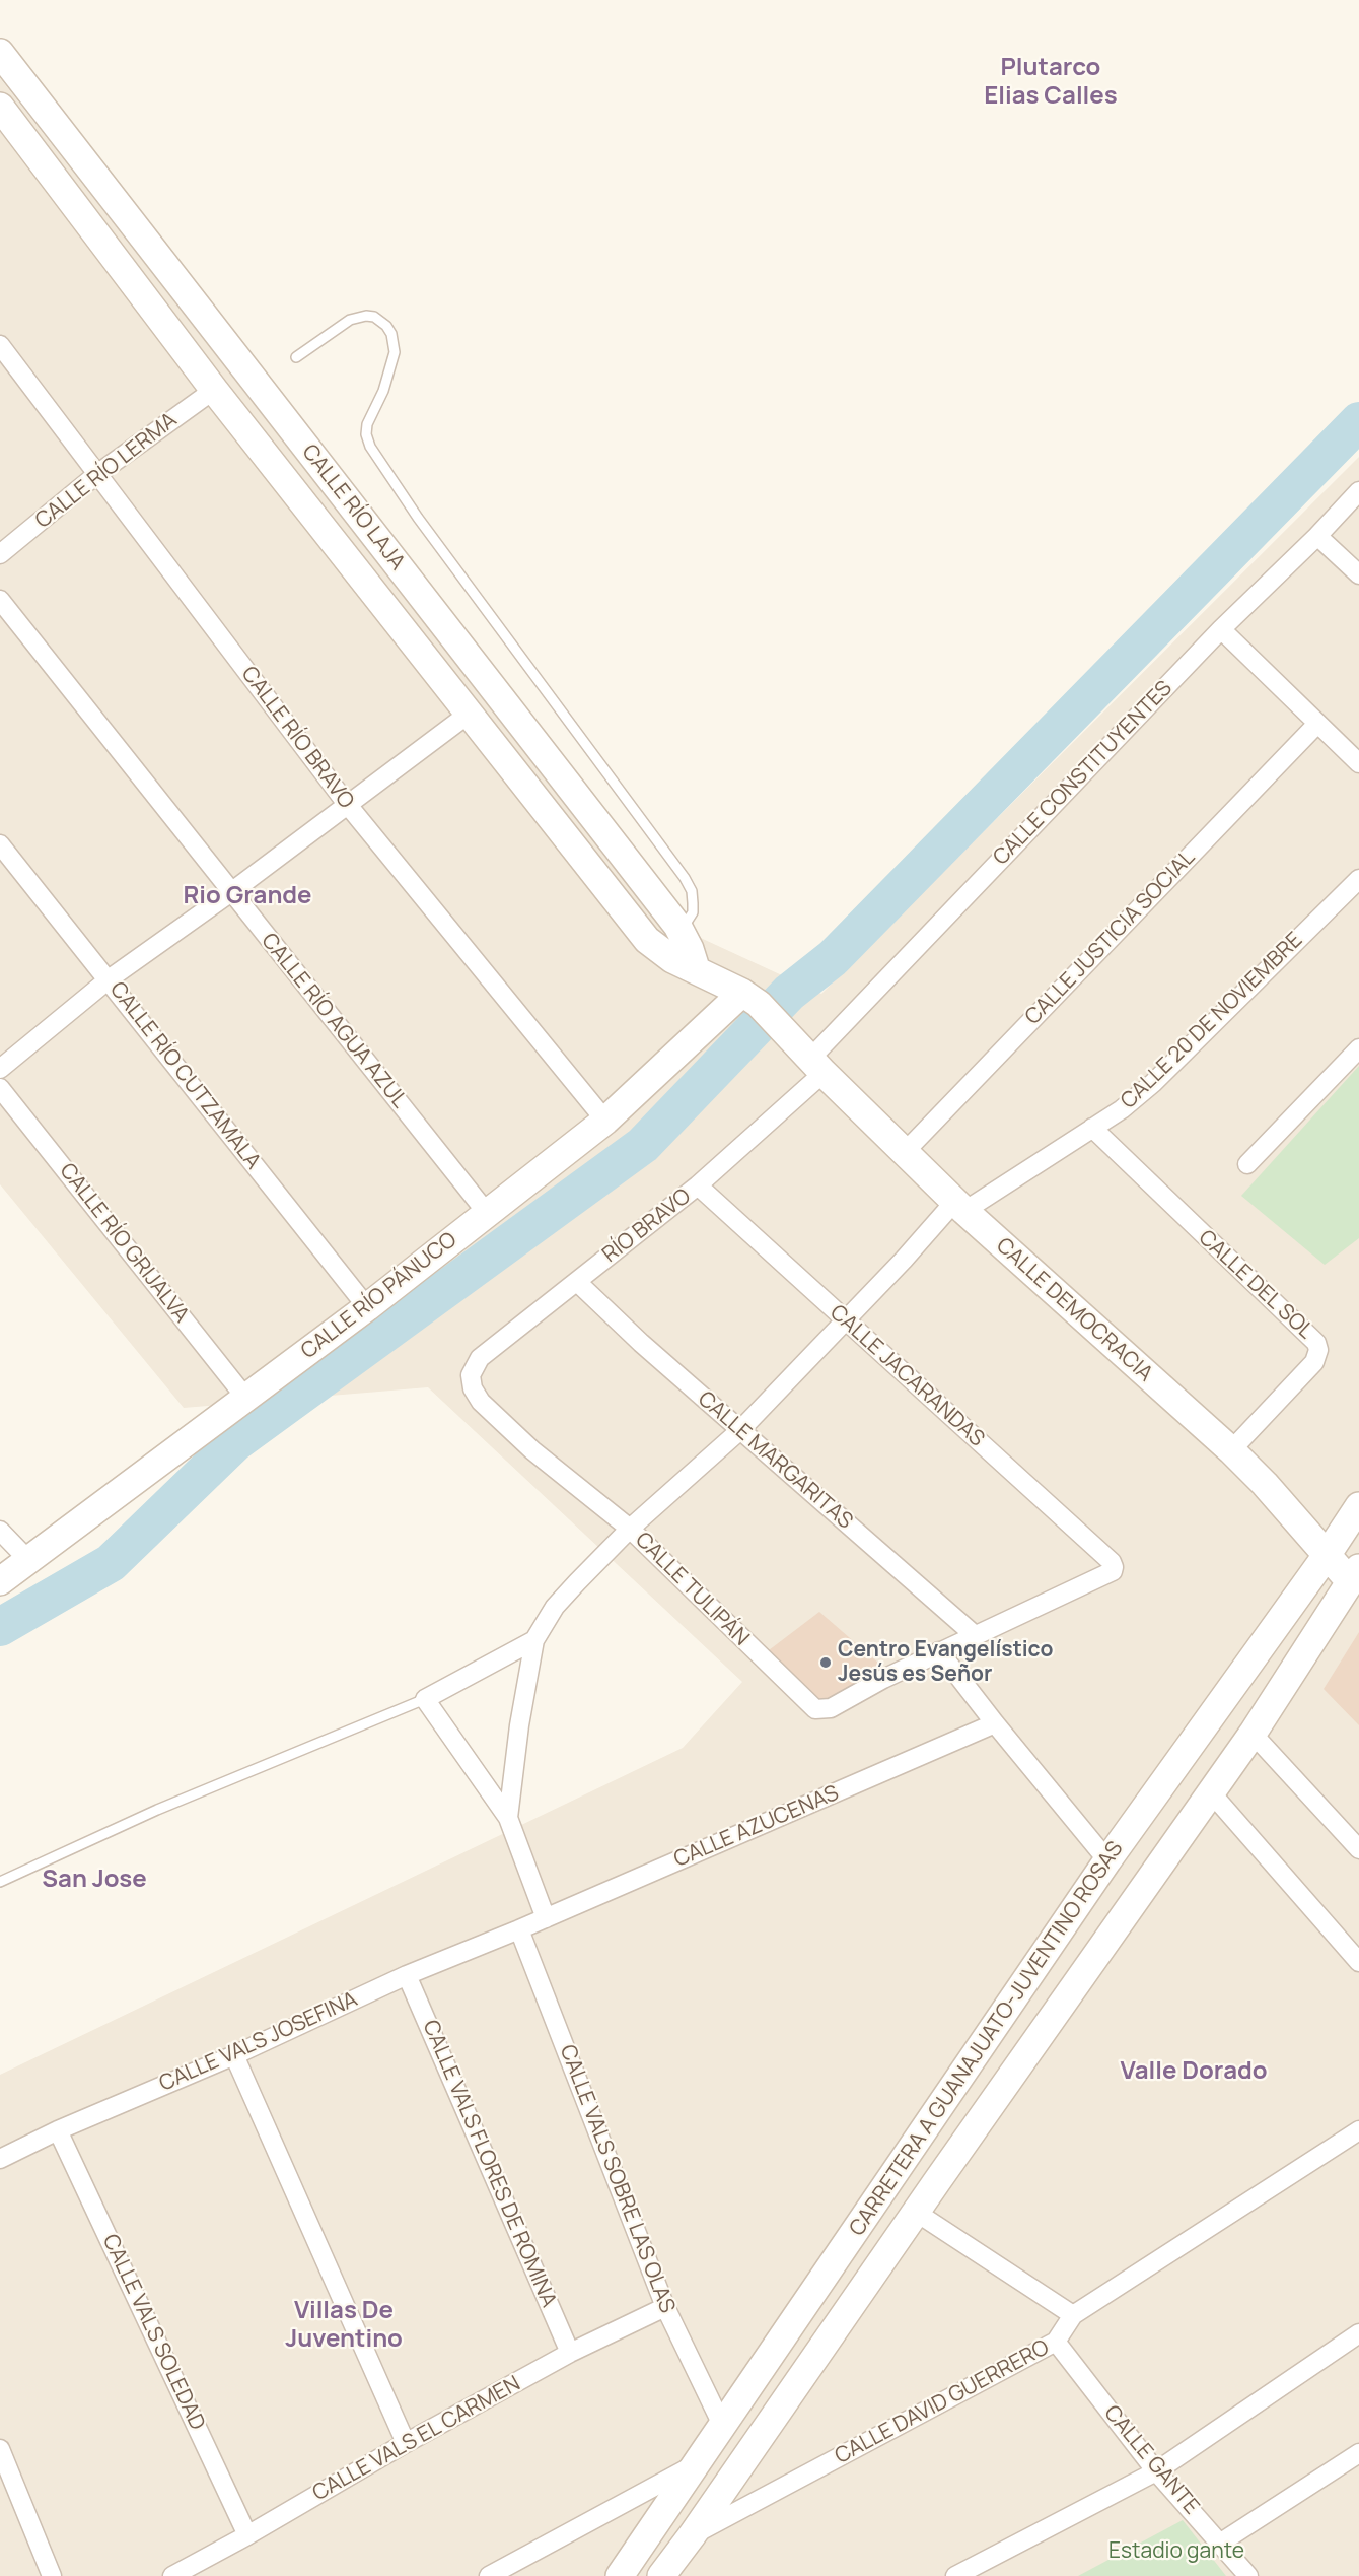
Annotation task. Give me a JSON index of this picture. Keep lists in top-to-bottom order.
{
  "streets": {
    "street": [
      "CALLE RÍO LERMA",
      "CALLE RÍO LAJA",
      "CALLE RÍO BRAVO",
      "CALLE CONSTITUYENTES",
      "CALLE JUSTICIA SOCIAL",
      "CALLE RÍO AGUA AZUL",
      "CALLE 20 DE NOVIEMBRE",
      "CALLE RÍO CUTZAMALA",
      "RÍO BRAVO",
      "CALLE RÍO GRIJALVA",
      "CALLE DEL SOL",
      "CALLE RÍO PÁNUCO",
      "CALLE DEMOCRACIA",
      "CALLE JACARANDAS",
      "CALLE MARGARITAS",
      "CALLE TULIPÁN",
      "CALLE AZUCENAS",
      "CARRETERA A GUANAJUATO-JUVENTINO ROSAS",
      "CALLE VALS JOSEFINA",
      "CALLE VALS FLORES DE ROMINA",
      "CALLE VALS SOBRE LAS OLAS",
      "CALLE VALS SOLEDAD",
      "CALLE DAVID GUERRERO",
      "CALLE VALS EL CARMEN",
      "CALLE GANTE"
    ]
  },
  "crossings": [
    ["CALLE RÍO LERMA", "CALLE RÍO LAJA"],
    ["CALLE RÍO LERMA", "CALLE RÍO BRAVO"],
    ["CALLE RÍO LAJA", "CALLE CONSTITUYENTES"],
    ["CALLE RÍO LAJA", "RÍO BRAVO"],
    ["CALLE RÍO LAJA", "CALLE RÍO PÁNUCO"],
    ["CALLE RÍO LAJA", "CALLE DEMOCRACIA"],
    ["CALLE RÍO BRAVO", "CALLE RÍO PÁNUCO"],
    ["CALLE CONSTITUYENTES", "RÍO BRAVO"],
    ["CALLE CONSTITUYENTES", "CALLE DEMOCRACIA"],
    ["CALLE JUSTICIA SOCIAL", "CALLE DEMOCRACIA"],
    ["CALLE RÍO AGUA AZUL", "CALLE RÍO PÁNUCO"],
    ["CALLE 20 DE NOVIEMBRE", "CALLE DEL SOL"],
    ["CALLE 20 DE NOVIEMBRE", "CALLE DEMOCRACIA"],
    ["CALLE 20 DE NOVIEMBRE", "CALLE JACARANDAS"],
    ["CALLE 20 DE NOVIEMBRE", "CALLE MARGARITAS"],
    ["CALLE 20 DE NOVIEMBRE", "CALLE TULIPÁN"],
    ["CALLE RÍO CUTZAMALA", "CALLE RÍO PÁNUCO"],
    ["RÍO BRAVO", "CALLE DEMOCRACIA"],
    ["RÍO BRAVO", "CALLE JACARANDAS"],
    ["RÍO BRAVO", "CALLE MARGARITAS"],
    ["RÍO BRAVO", "CALLE TULIPÁN"],
    ["CALLE RÍO GRIJALVA", "CALLE RÍO PÁNUCO"],
    ["CALLE DEL SOL", "CALLE DEMOCRACIA"],
    ["CALLE DEMOCRACIA", "CARRETERA A GUANAJUATO-JUVENTINO ROSAS"],
    ["CALLE JACARANDAS", "CALLE MARGARITAS"],
    ["CALLE AZUCENAS", "CALLE VALS JOSEFINA"],
    ["CALLE AZUCENAS", "CALLE VALS SOBRE LAS OLAS"],
    ["CARRETERA A GUANAJUATO-JUVENTINO ROSAS", "CALLE VALS SOBRE LAS OLAS"],
    ["CARRETERA A GUANAJUATO-JUVENTINO ROSAS", "CALLE DAVID GUERRERO"],
    ["CALLE VALS JOSEFINA", "CALLE VALS FLORES DE ROMINA"],
    ["CALLE VALS JOSEFINA", "CALLE VALS SOBRE LAS OLAS"],
    ["CALLE VALS JOSEFINA", "CALLE VALS SOLEDAD"],
    ["CALLE VALS FLORES DE ROMINA", "CALLE VALS EL CARMEN"],
    ["CALLE VALS SOBRE LAS OLAS", "CALLE VALS EL CARMEN"],
    ["CALLE VALS SOLEDAD", "CALLE VALS EL CARMEN"],
    ["CALLE DAVID GUERRERO", "CALLE GANTE"]
  ],
  "districts": [
    "Plutarco Elias Calles",
    "Rio Grande",
    "San Jose",
    "Valle Dorado",
    "Villas De Juventino"
  ],
  "parks": ["Estadio gante"],
  "places": ["Centro Evangelístico Jesús es Señor"]
}
